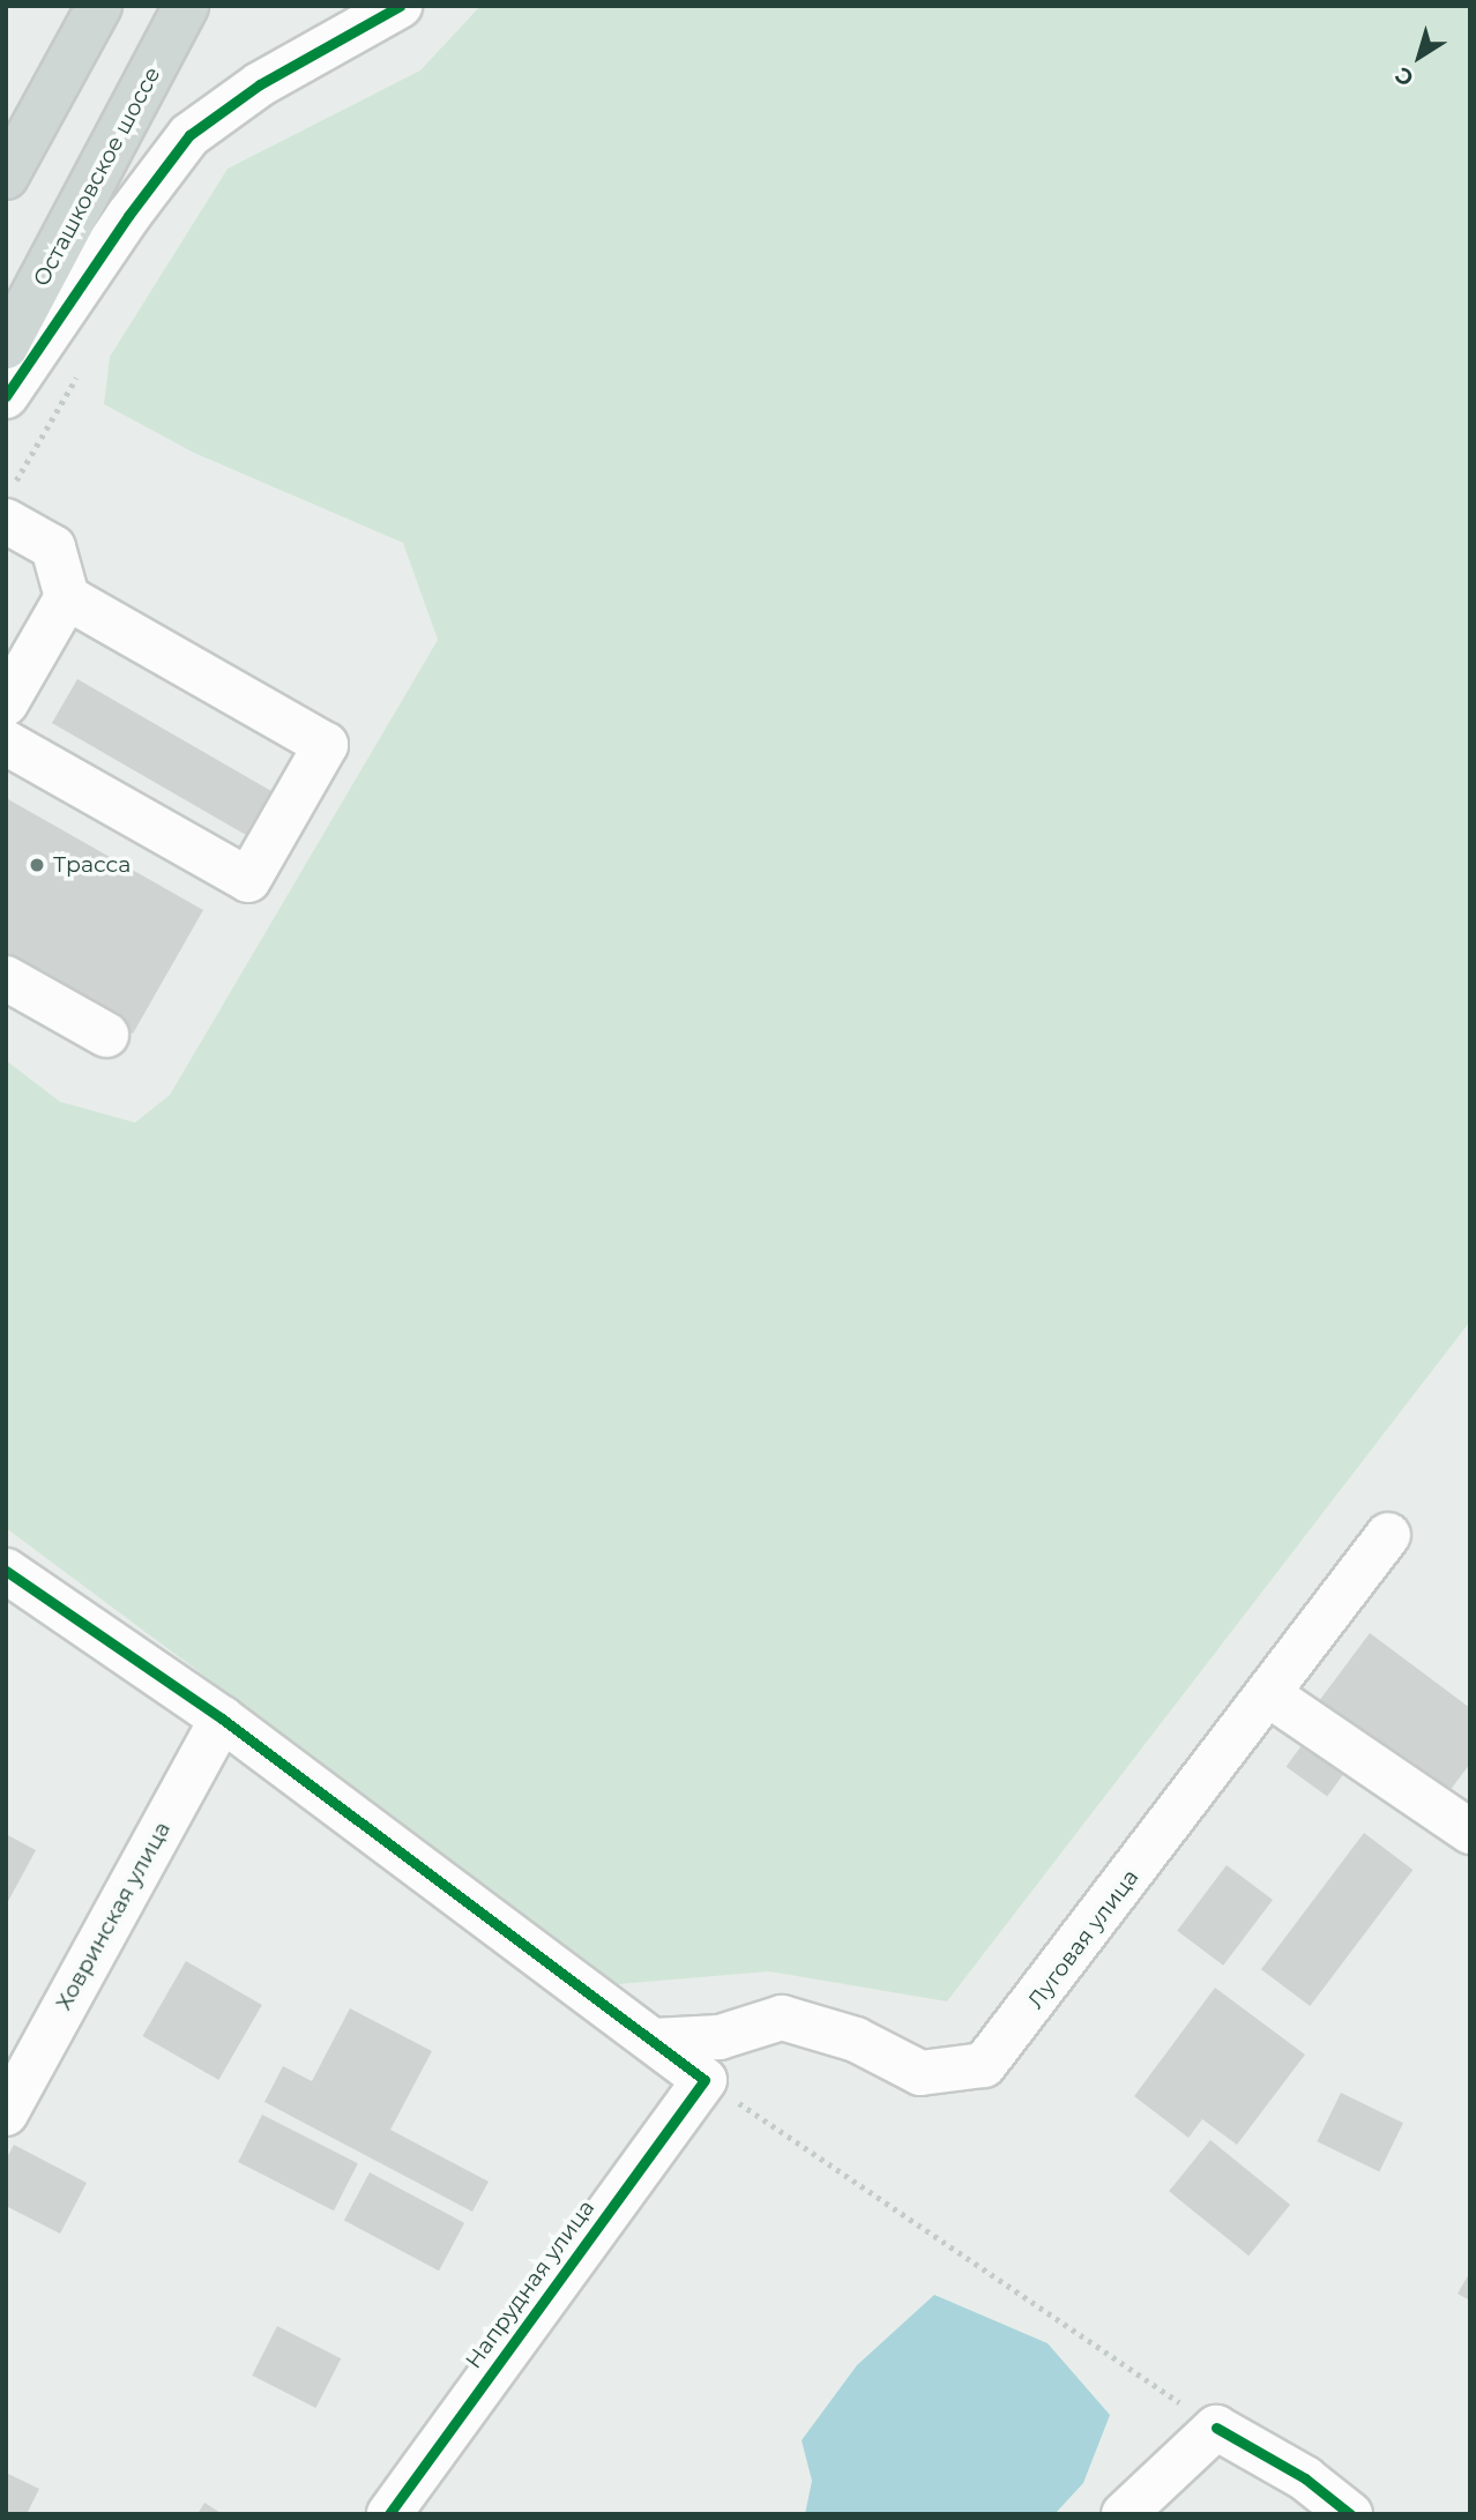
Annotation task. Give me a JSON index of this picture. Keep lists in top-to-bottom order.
{
  "streets": {
    "main road": ["Осташковское шоссе"],
    "street": ["Ховринская улица", "Луговая улица", "Напрудная улица"]
  },
  "places": ["Трасса"],
  "north": "bottom left"
}
